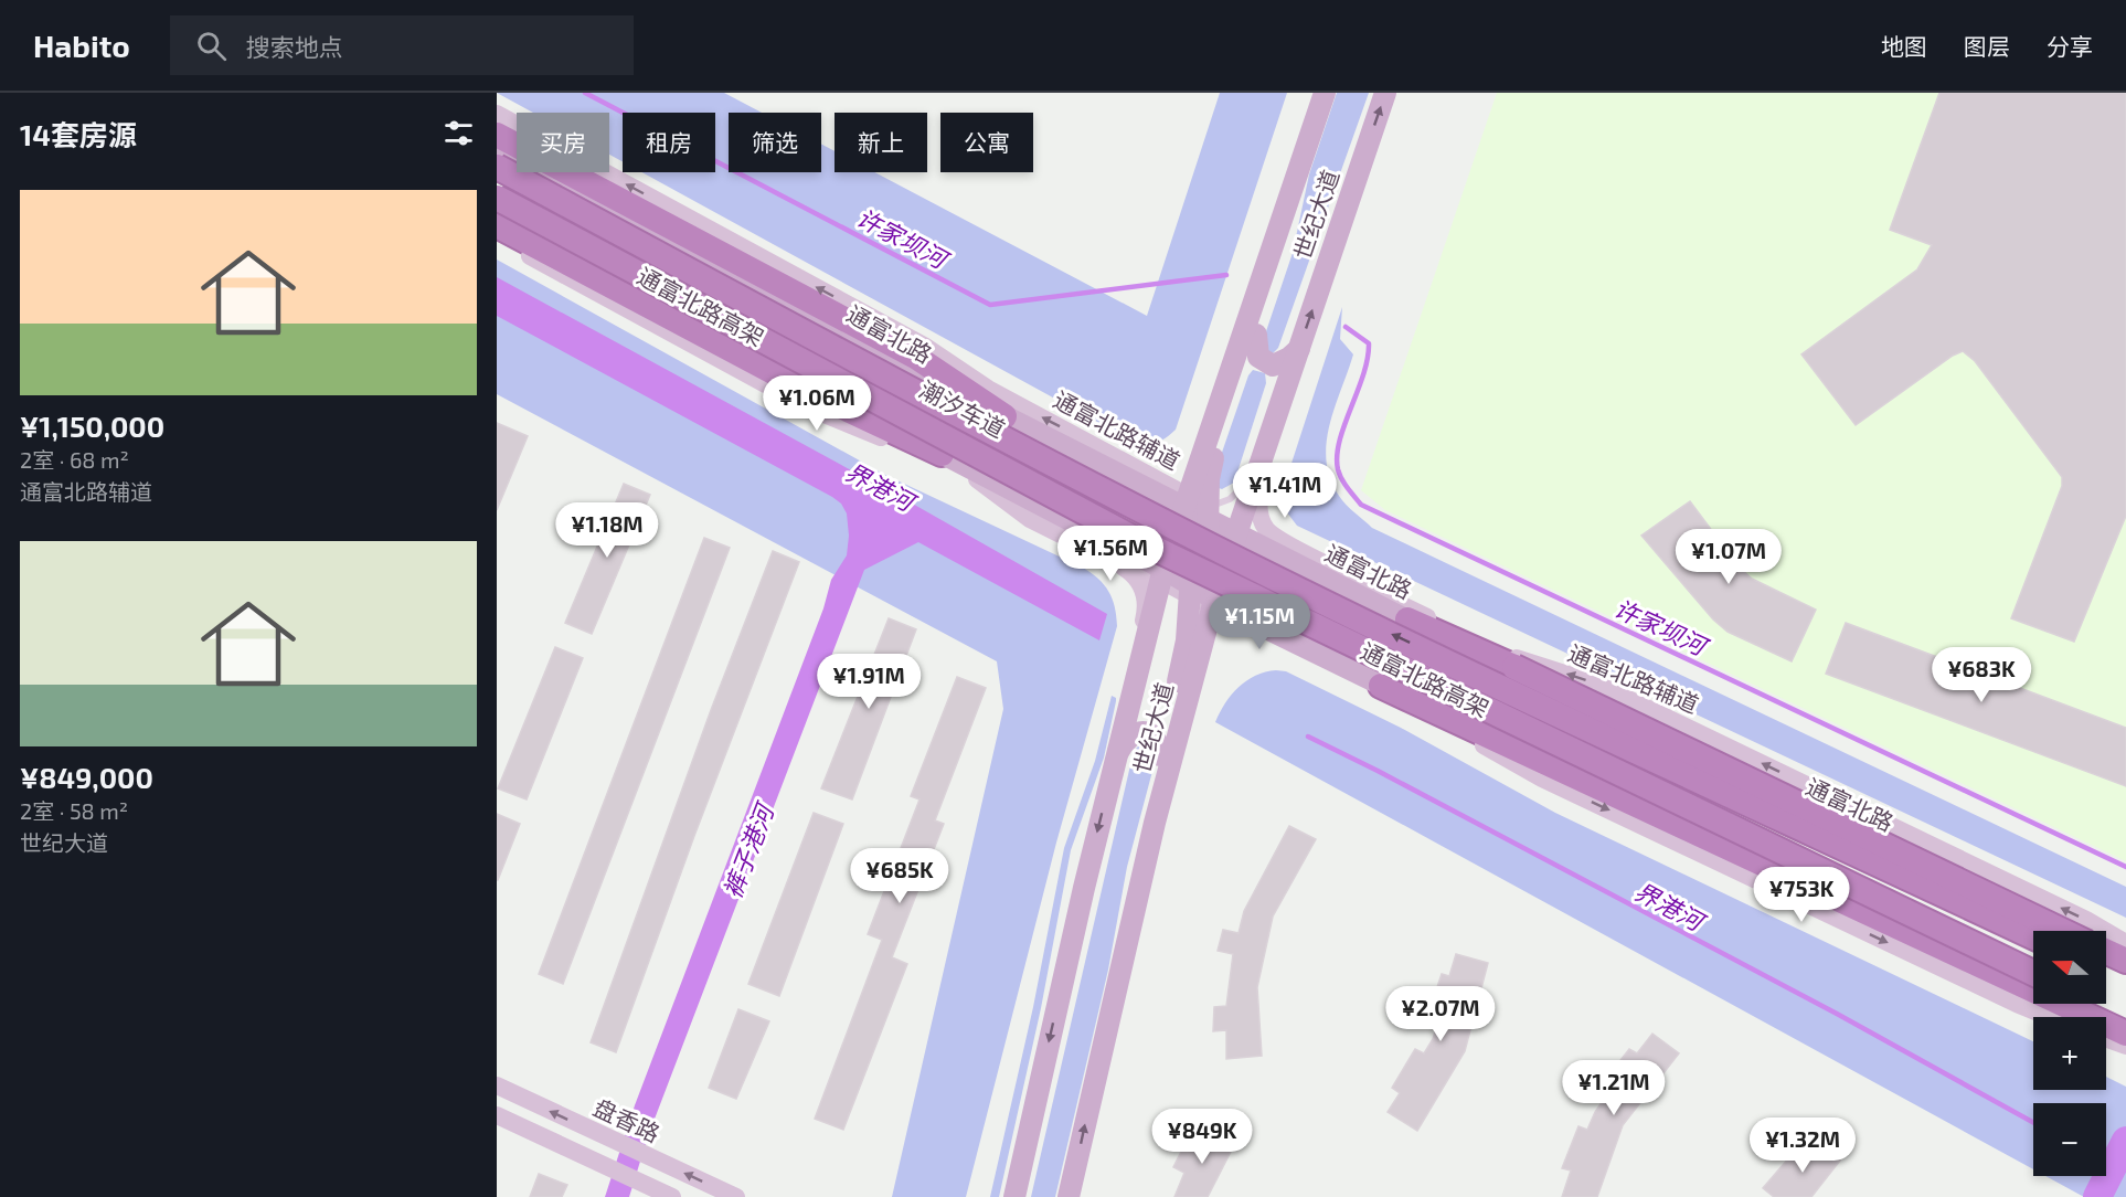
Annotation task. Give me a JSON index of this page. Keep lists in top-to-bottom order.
{
  "streets": {
    "highway": ["通富北路高架"],
    "main road": ["世纪大道", "通富北路"],
    "street": ["通富北路辅道", "盘香路"],
    "lane": ["潮汐车道"]
  },
  "crossings": [
    ["世纪大道", "通富北路"],
    ["世纪大道", "通富北路辅道"],
    ["通富北路", "潮汐车道"],
    ["通富北路", "通富北路辅道"]
  ],
  "water": ["许家坝河", "界港河", "裤子港河"],
  "north": "left",
  "page": {
    "header": "Habito",
    "search": "搜索地点",
    "nav": ["地图", "图层", "分享"],
    "heading": "14套房源",
    "chip": [
      "买房",
      "租房",
      "筛选",
      "新上",
      "公寓"
    ],
    "list": [
      {
        "name": "¥1,150,000",
        "note": "2室 · 68 m² · 通富北路辅道"
      },
      {
        "name": "¥849,000",
        "note": "2室 · 58 m² · 世纪大道"
      }
    ],
    "price": [
      "¥1.06M",
      "¥1.41M",
      "¥1.18M",
      "¥1.56M",
      "¥1.07M",
      "¥1.15M",
      "¥683K",
      "¥1.91M",
      "¥685K",
      "¥753K",
      "¥2.07M",
      "¥1.21M",
      "¥849K",
      "¥1.32M"
    ],
    "map_buttons": ["+", "−"]
  }
}
